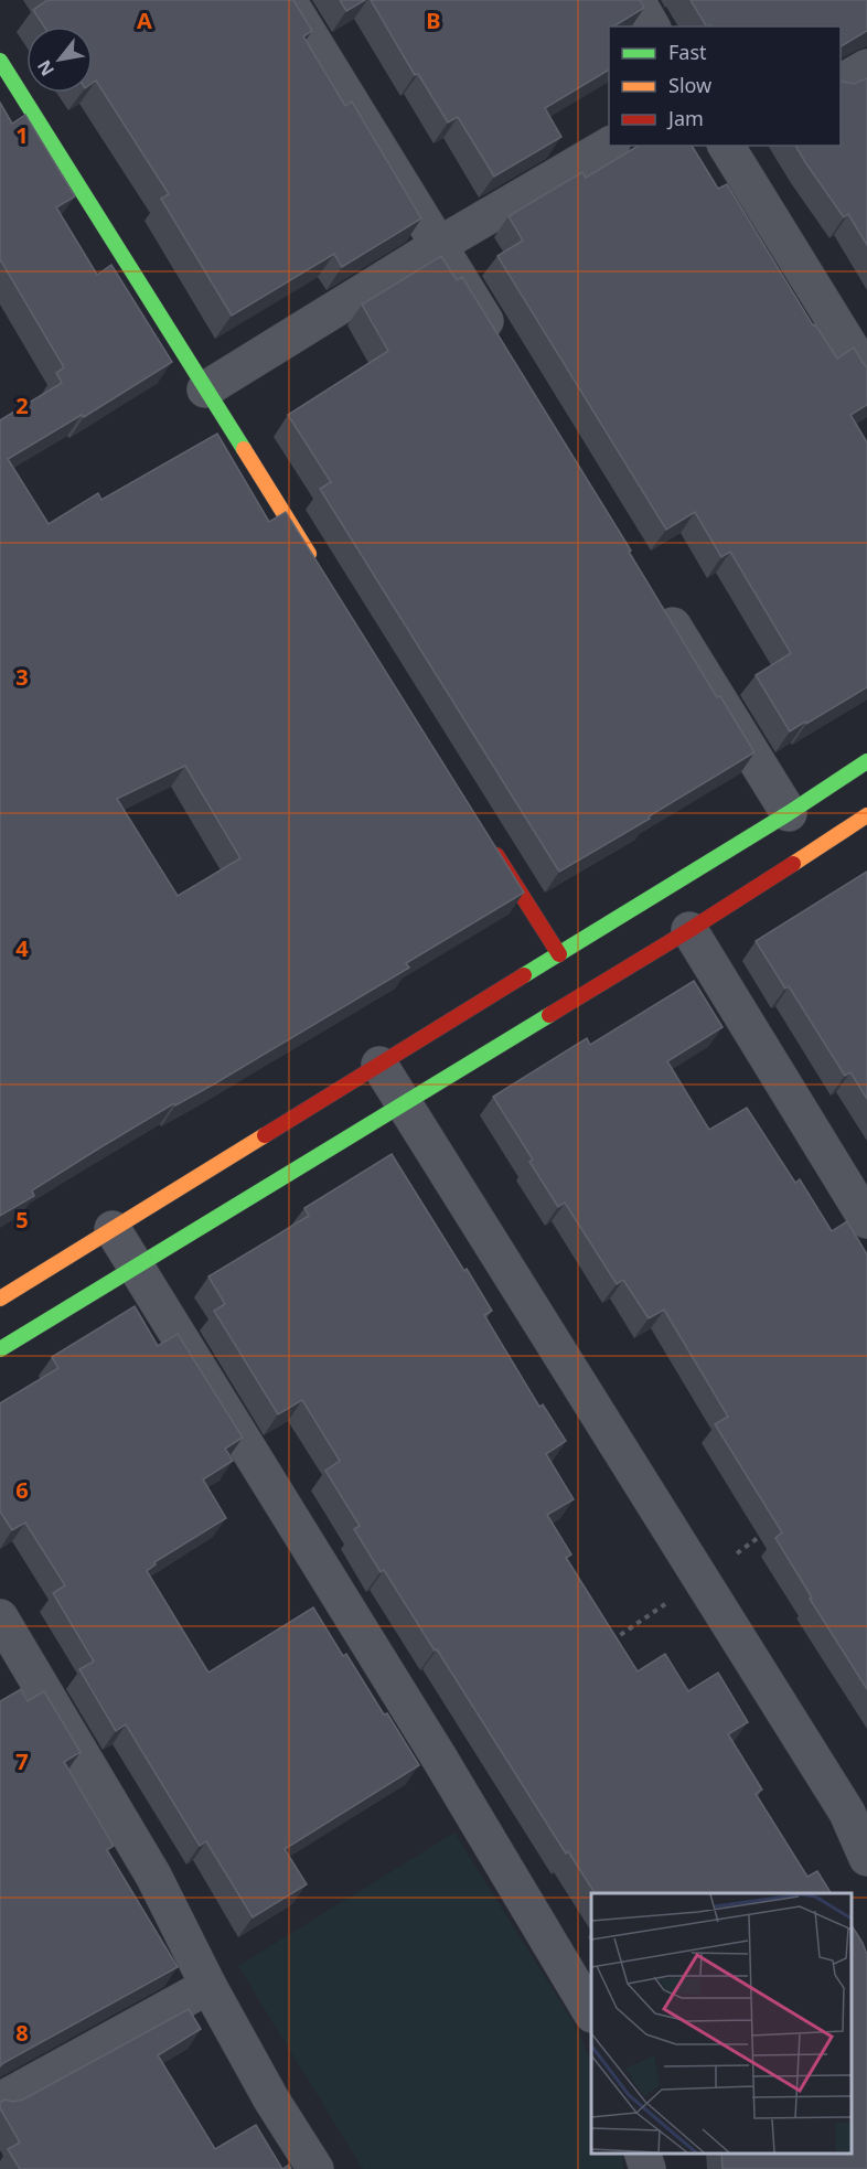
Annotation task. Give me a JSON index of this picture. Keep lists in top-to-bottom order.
{
  "legend": ["Fast", "Slow", "Jam"],
  "north": "bottom left",
  "grid": {
    "columns": ["A", "B"],
    "rows": [
      "1",
      "2",
      "3",
      "4",
      "5",
      "6",
      "7",
      "8"
    ]
  }
}
